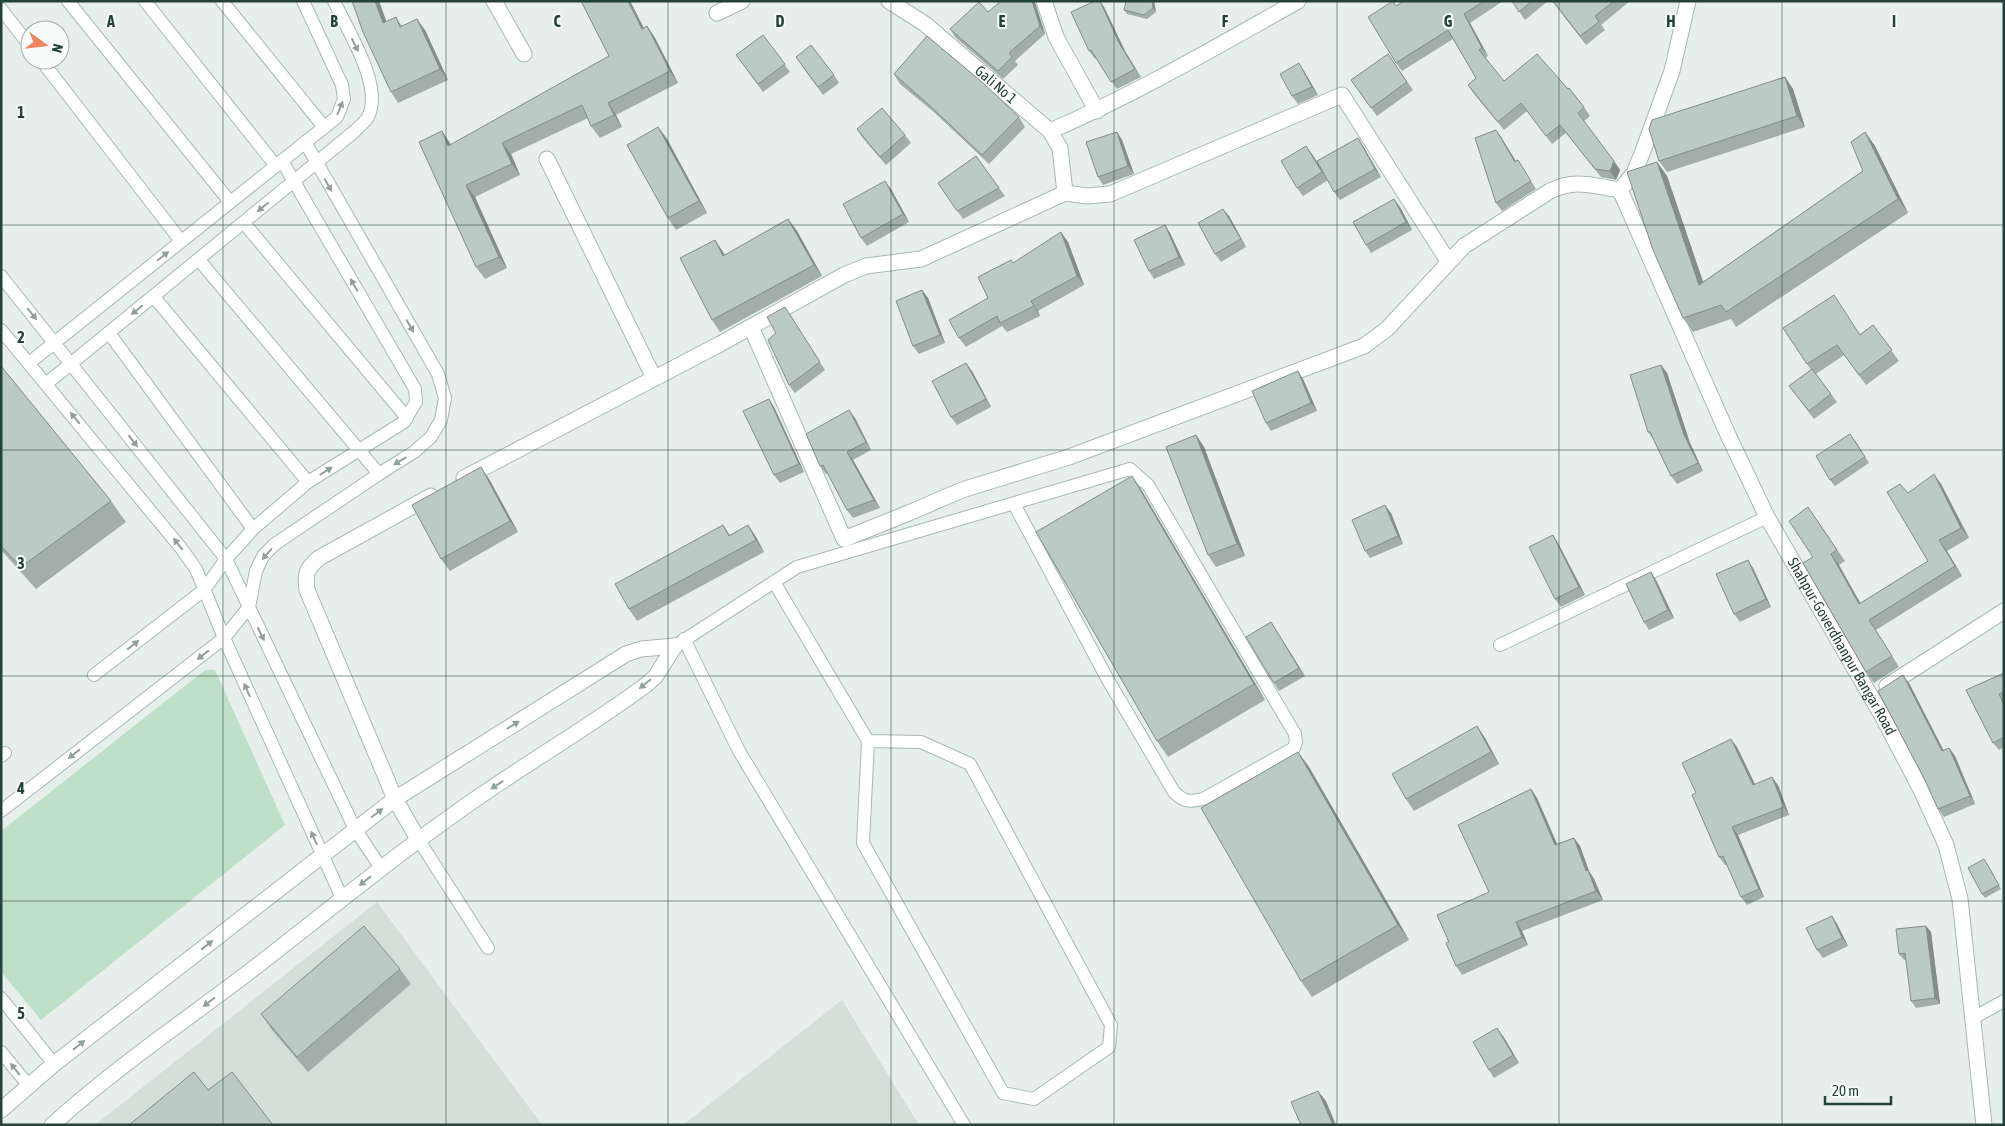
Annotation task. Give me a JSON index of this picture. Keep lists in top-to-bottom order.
{
  "streets": {
    "street": ["Gali No 1", "Shahpur-Goverdhanpur Bangar Road"]
  },
  "scale_bar": "20 m",
  "north": "right",
  "grid": {
    "columns": [
      "A",
      "B",
      "C",
      "D",
      "E",
      "F",
      "G",
      "H",
      "I"
    ],
    "rows": [
      "1",
      "2",
      "3",
      "4",
      "5"
    ]
  }
}
